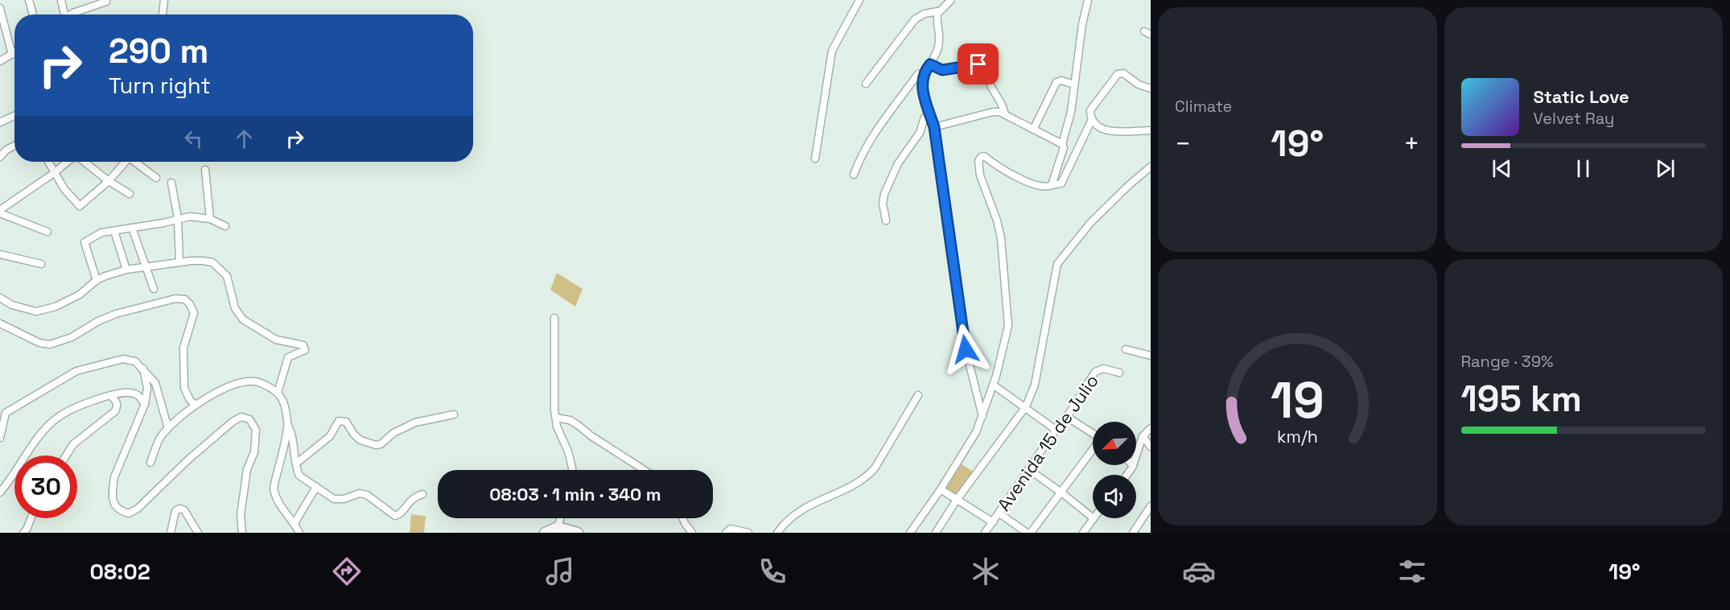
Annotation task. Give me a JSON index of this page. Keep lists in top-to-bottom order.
{
  "streets": {
    "street": ["Avenida 15 de Julio"]
  },
  "north": "bottom left",
  "page": {
    "tile": [
      "Climate",
      ["Range · 39%", "195 km"]
    ],
    "turn": ["290 m", "Turn right"],
    "song": ["Static Love", "Velvet Ray"],
    "heat": ["−", "19°", "+"],
    "limit": "30",
    "trip": "08:03 · 1 min · 340 m",
    "tabs": ["08:02", "19°"],
    "gauge": ["19", "km/h"]
  }
}
